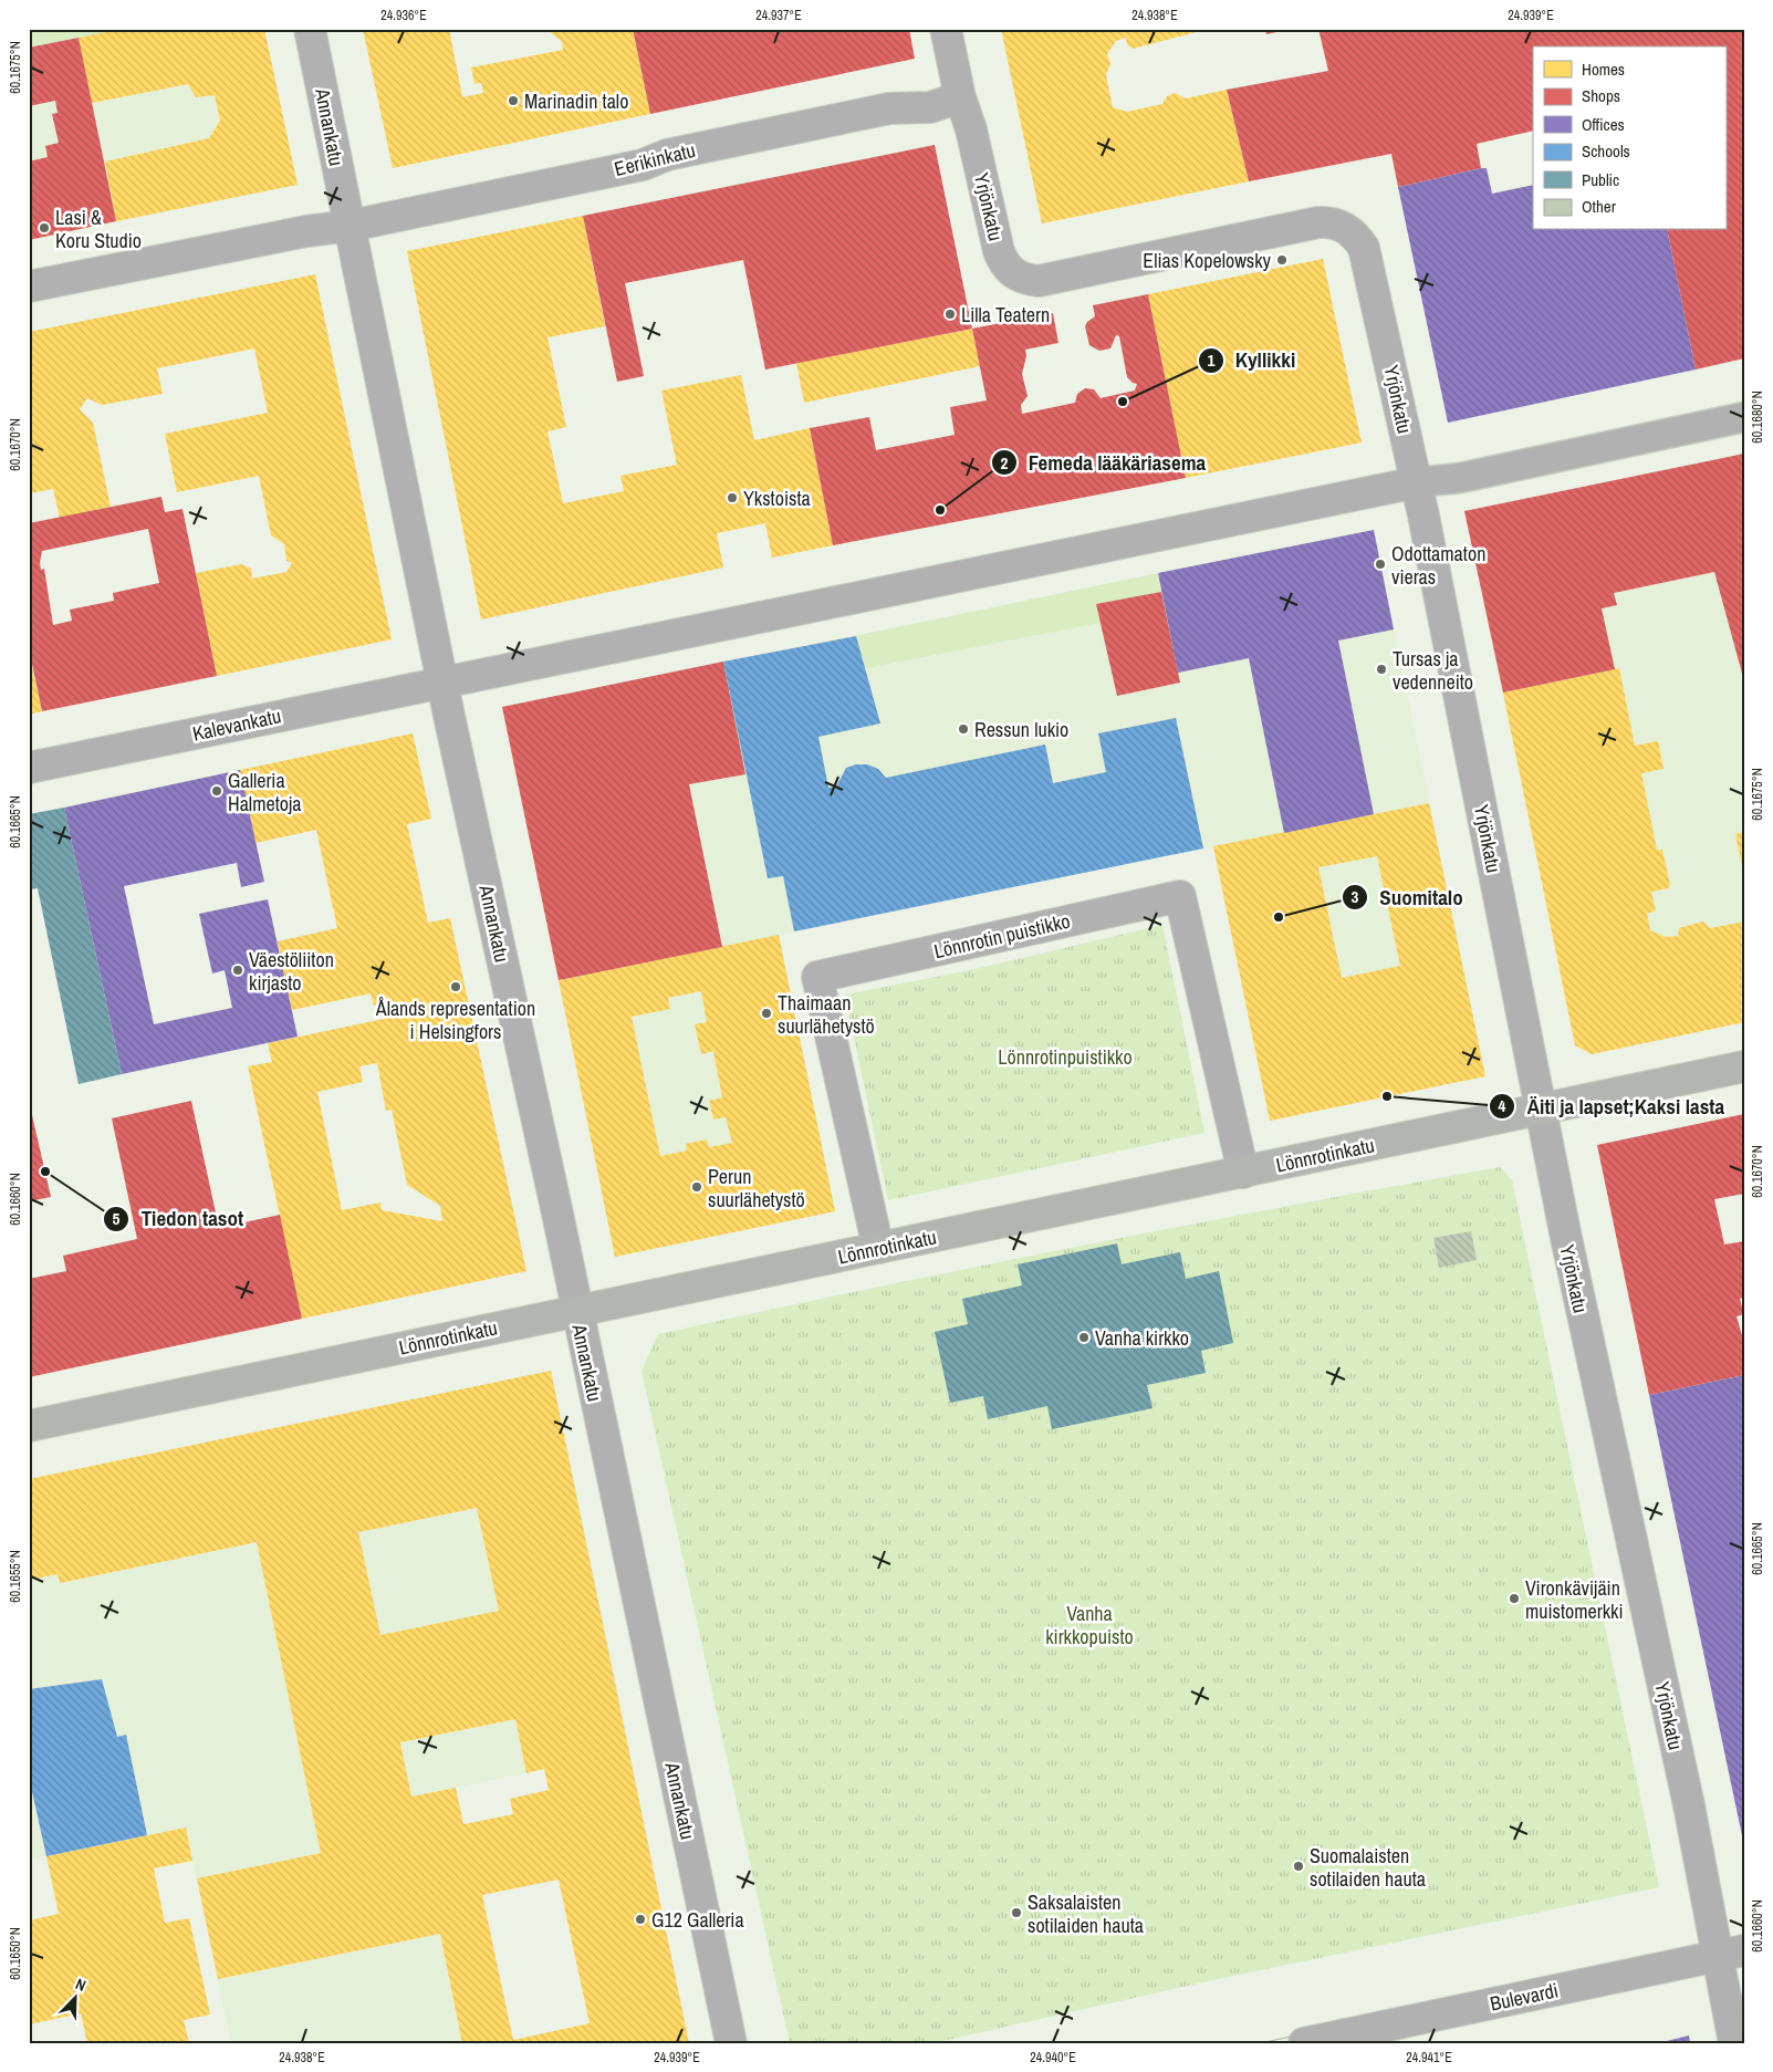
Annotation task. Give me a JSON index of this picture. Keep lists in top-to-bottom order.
{
  "streets": {
    "main road": ["Lönnrotinkatu"],
    "street": [
      "Annankatu",
      "Eerikinkatu",
      "Yrjönkatu",
      "Kalevankatu",
      "Lönnrotin puistikko",
      "Bulevardi"
    ]
  },
  "crossings": [
    ["Annankatu", "Eerikinkatu"],
    ["Annankatu", "Kalevankatu"],
    ["Annankatu", "Lönnrotinkatu"],
    ["Eerikinkatu", "Yrjönkatu"],
    ["Yrjönkatu", "Kalevankatu"],
    ["Yrjönkatu", "Lönnrotinkatu"],
    ["Yrjönkatu", "Bulevardi"],
    ["Lönnrotin puistikko", "Lönnrotinkatu"]
  ],
  "parks": ["Lönnrotinpuistikko", "Vanha kirkkopuisto"],
  "places": [
    "Marinadin talo",
    "Lasi & Koru Studio",
    "Elias Kopelowsky",
    "Lilla Teatern",
    "Kyllikki",
    "Ykstoista",
    "Femeda lääkäriasema",
    "Odottamaton vieras",
    "Tursas ja vedenneito",
    "Ressun lukio",
    "Galleria Halmetoja",
    "Suomitalo",
    "Väestöliiton kirjasto",
    "Ålands representation i Helsingfors",
    "Thaimaan suurlähetystö",
    "Äiti ja lapset;Kaksi lasta",
    "Tiedon tasot",
    "Perun suurlähetystö",
    "Vanha kirkko",
    "Vironkävijäin muistomerkki",
    "Suomalaisten sotilaiden hauta",
    "Saksalaisten sotilaiden hauta",
    "G12 Galleria"
  ],
  "legend": [
    "Homes",
    "Shops",
    "Offices",
    "Schools",
    "Public",
    "Other"
  ],
  "north": "top right",
  "coordinates": [
    "24.936°E",
    "24.937°E",
    "24.938°E",
    "24.939°E",
    "60.1675°N",
    "60.1680°N",
    "60.1670°N",
    "60.1665°N",
    "60.1660°N",
    "60.1655°N",
    "60.1650°N",
    "24.940°E",
    "24.941°E"
  ]
}
